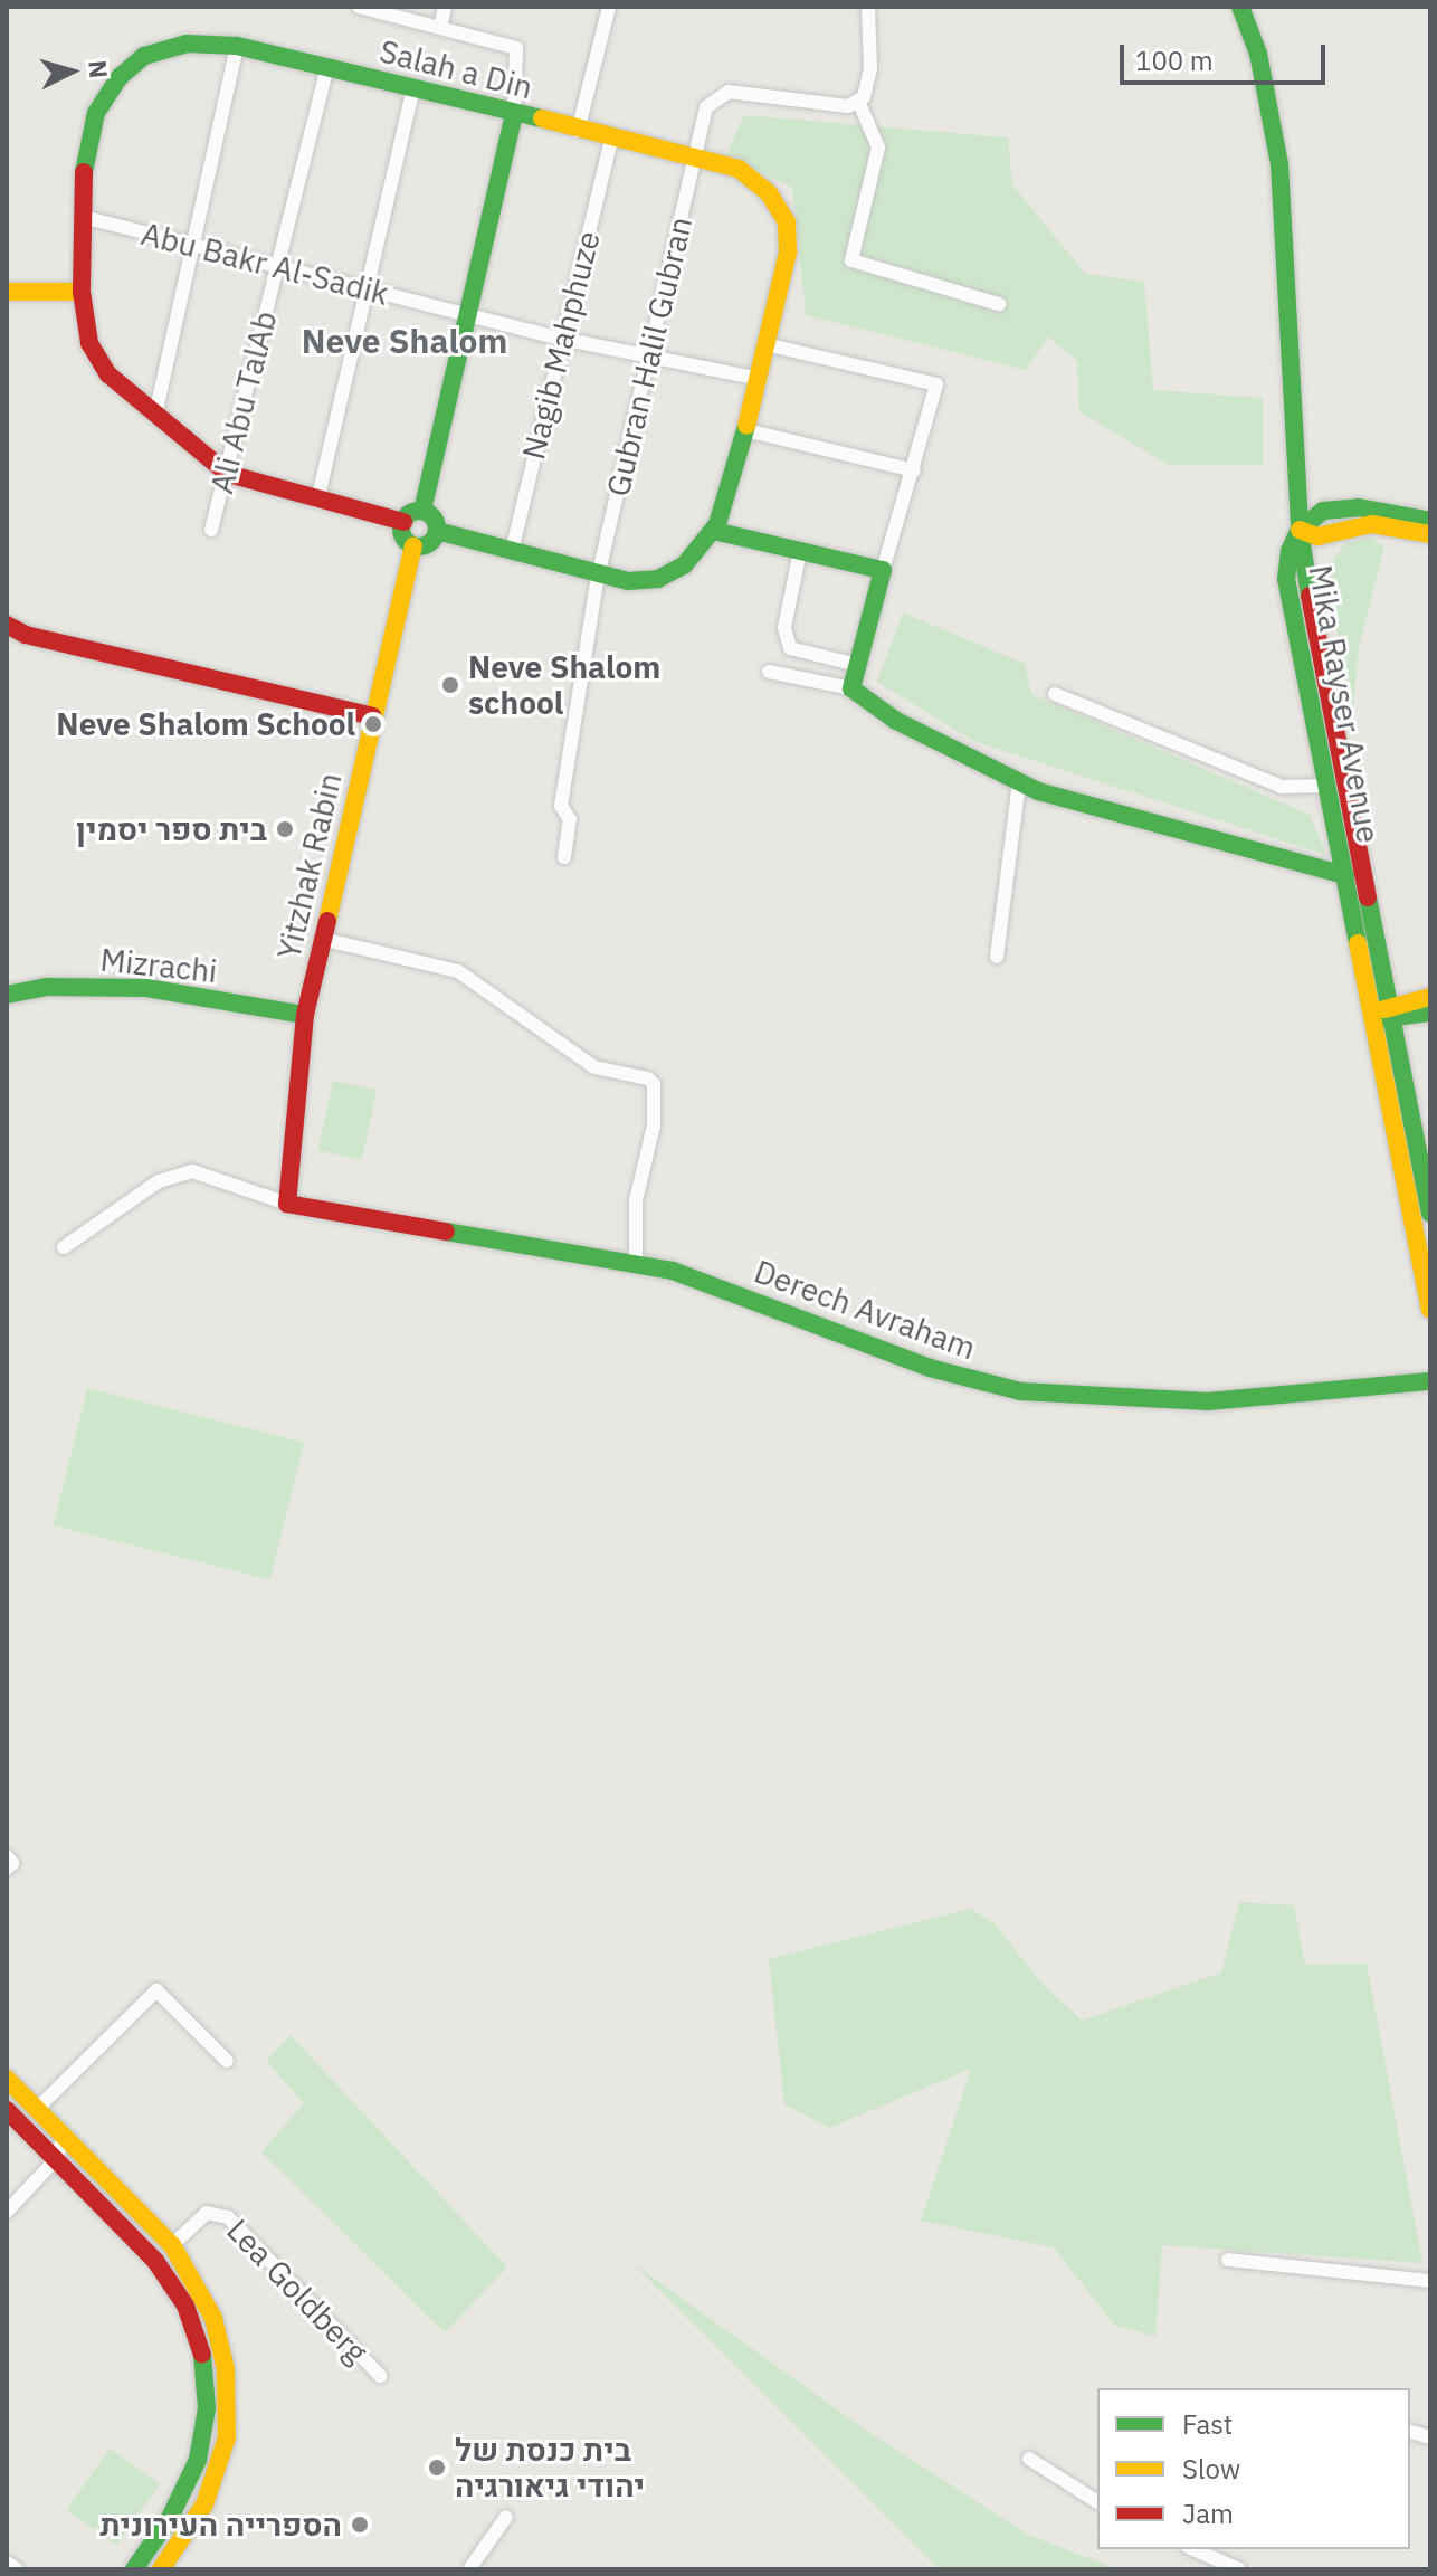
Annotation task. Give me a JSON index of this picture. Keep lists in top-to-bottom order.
{
  "streets": {
    "street": [
      "Salah a Din",
      "Abu Bakr Al-Sadik",
      "Nagib Mahphuze",
      "Gubran Halil Gubran",
      "Ali Abu TalAb",
      "Mika Rayser Avenue",
      "Yitzhak Rabin",
      "Mizrachi",
      "Derech Avraham",
      "Lea Goldberg"
    ]
  },
  "crossings": [
    ["Salah a Din", "Abu Bakr Al-Sadik"],
    ["Salah a Din", "Nagib Mahphuze"],
    ["Salah a Din", "Gubran Halil Gubran"],
    ["Salah a Din", "Ali Abu TalAb"],
    ["Salah a Din", "Yitzhak Rabin"],
    ["Abu Bakr Al-Sadik", "Nagib Mahphuze"],
    ["Abu Bakr Al-Sadik", "Gubran Halil Gubran"],
    ["Abu Bakr Al-Sadik", "Ali Abu TalAb"],
    ["Yitzhak Rabin", "Mizrachi"],
    ["Yitzhak Rabin", "Derech Avraham"]
  ],
  "districts": ["Neve Shalom"],
  "places": [
    "Neve Shalom school",
    "Neve Shalom School",
    "בית ספר יסמין",
    "בית כנסת של יהודי גיאורגיה",
    "הספרייה העירונית"
  ],
  "legend": ["Fast", "Slow", "Jam"],
  "scale_bar": "100 m",
  "north": "right"
}
